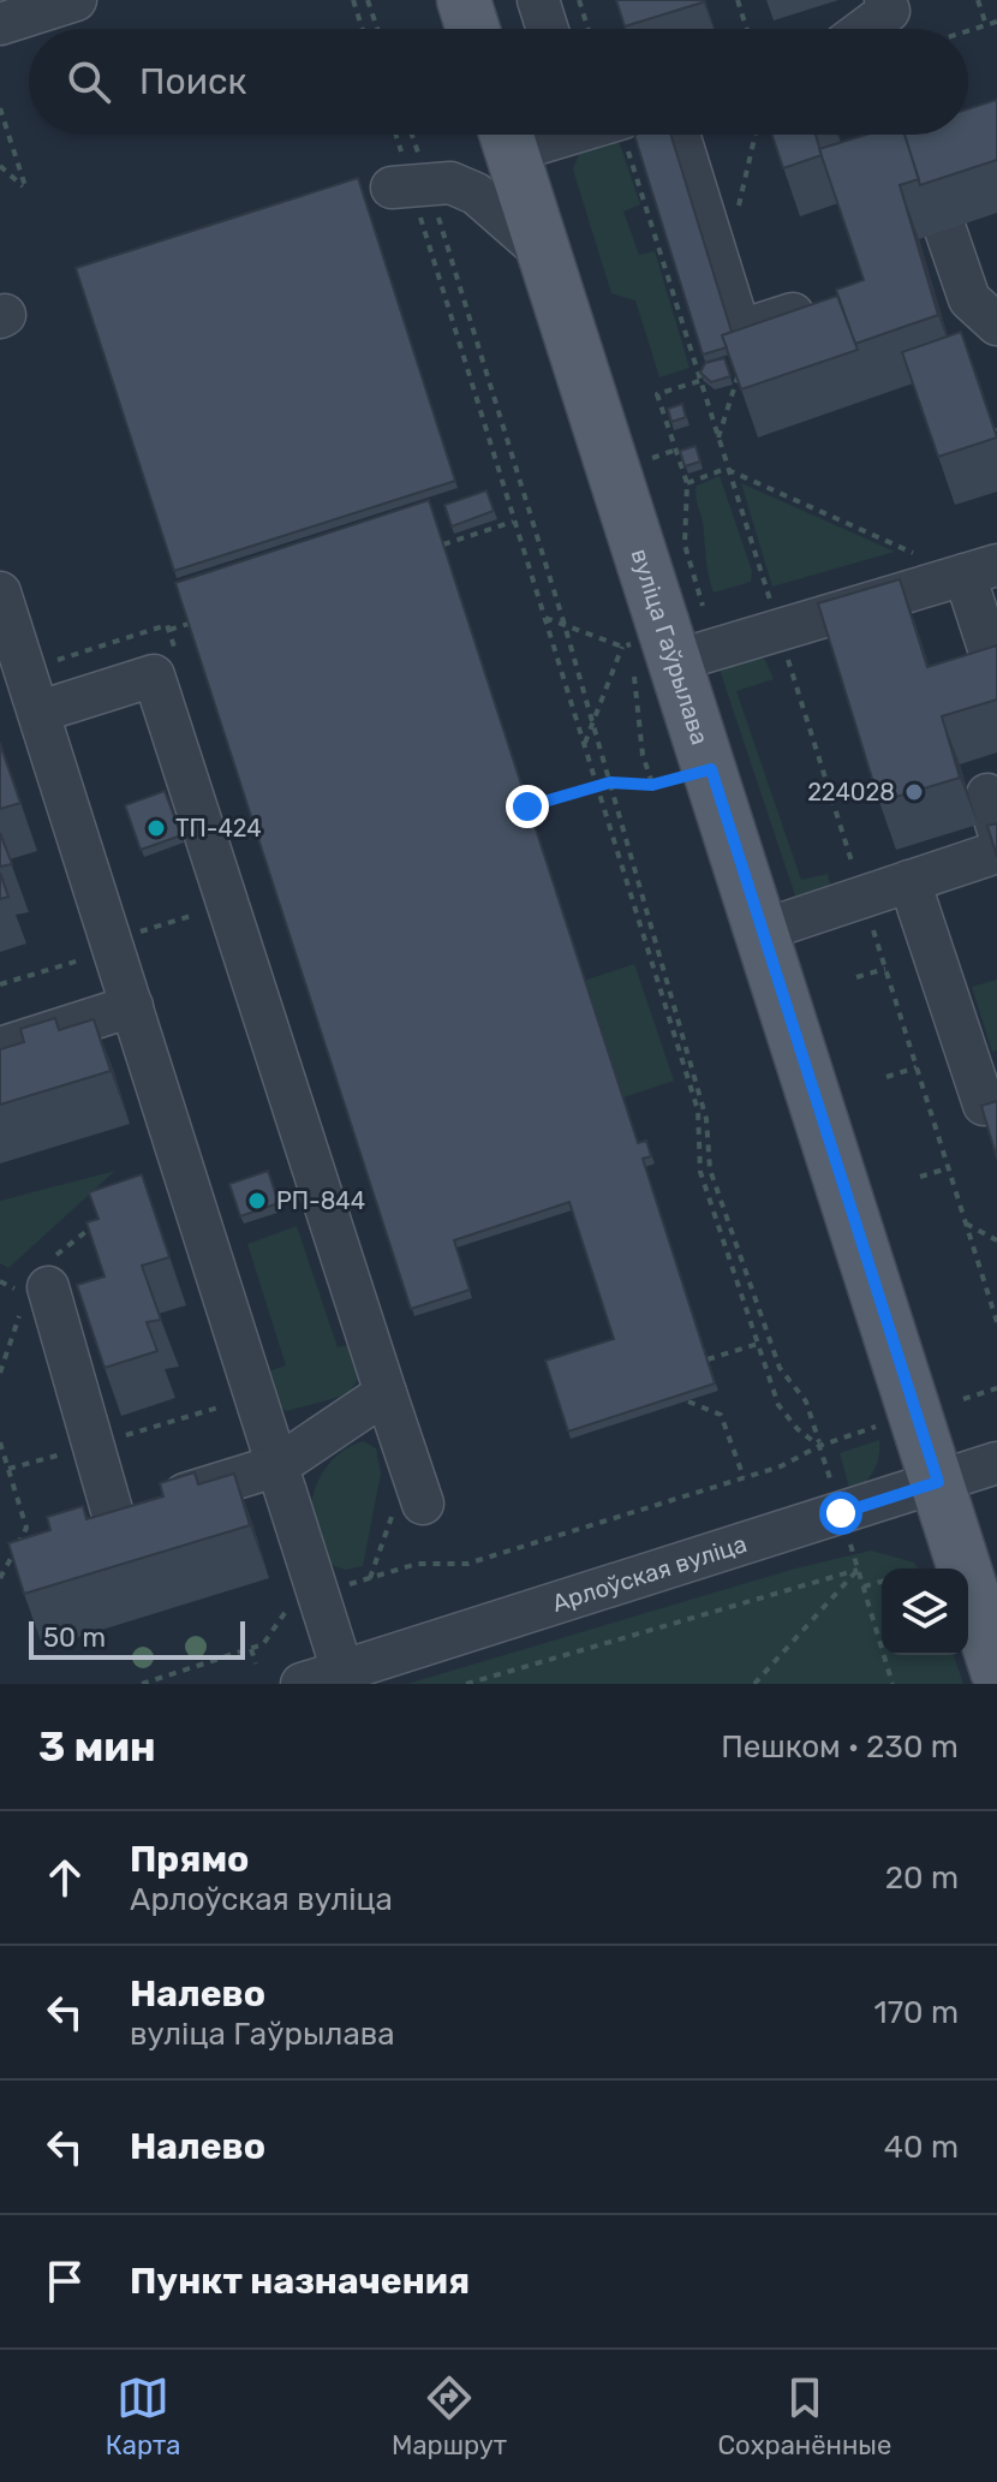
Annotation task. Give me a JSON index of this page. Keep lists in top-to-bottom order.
{
  "streets": {
    "main road": ["вуліца Гаўрылава"],
    "street": ["Арлоўская вуліца"]
  },
  "crossings": [
    ["вуліца Гаўрылава", "Арлоўская вуліца"]
  ],
  "places": ["224028", "ТП-424", "РП-844"],
  "scale_bar": "50 m",
  "page": {
    "search": "Поиск",
    "scale": "50 m",
    "heading": ["3 мин", "Пешком · 230 m"],
    "list": [
      ["Прямо", "Арлоўская вуліца", "20 m"],
      ["Налево", "вуліца Гаўрылава", "170 m"],
      ["Налево", "40 m"],
      "Пункт назначения"
    ],
    "nav": ["Карта", "Маршрут", "Сохранённые"]
  }
}
